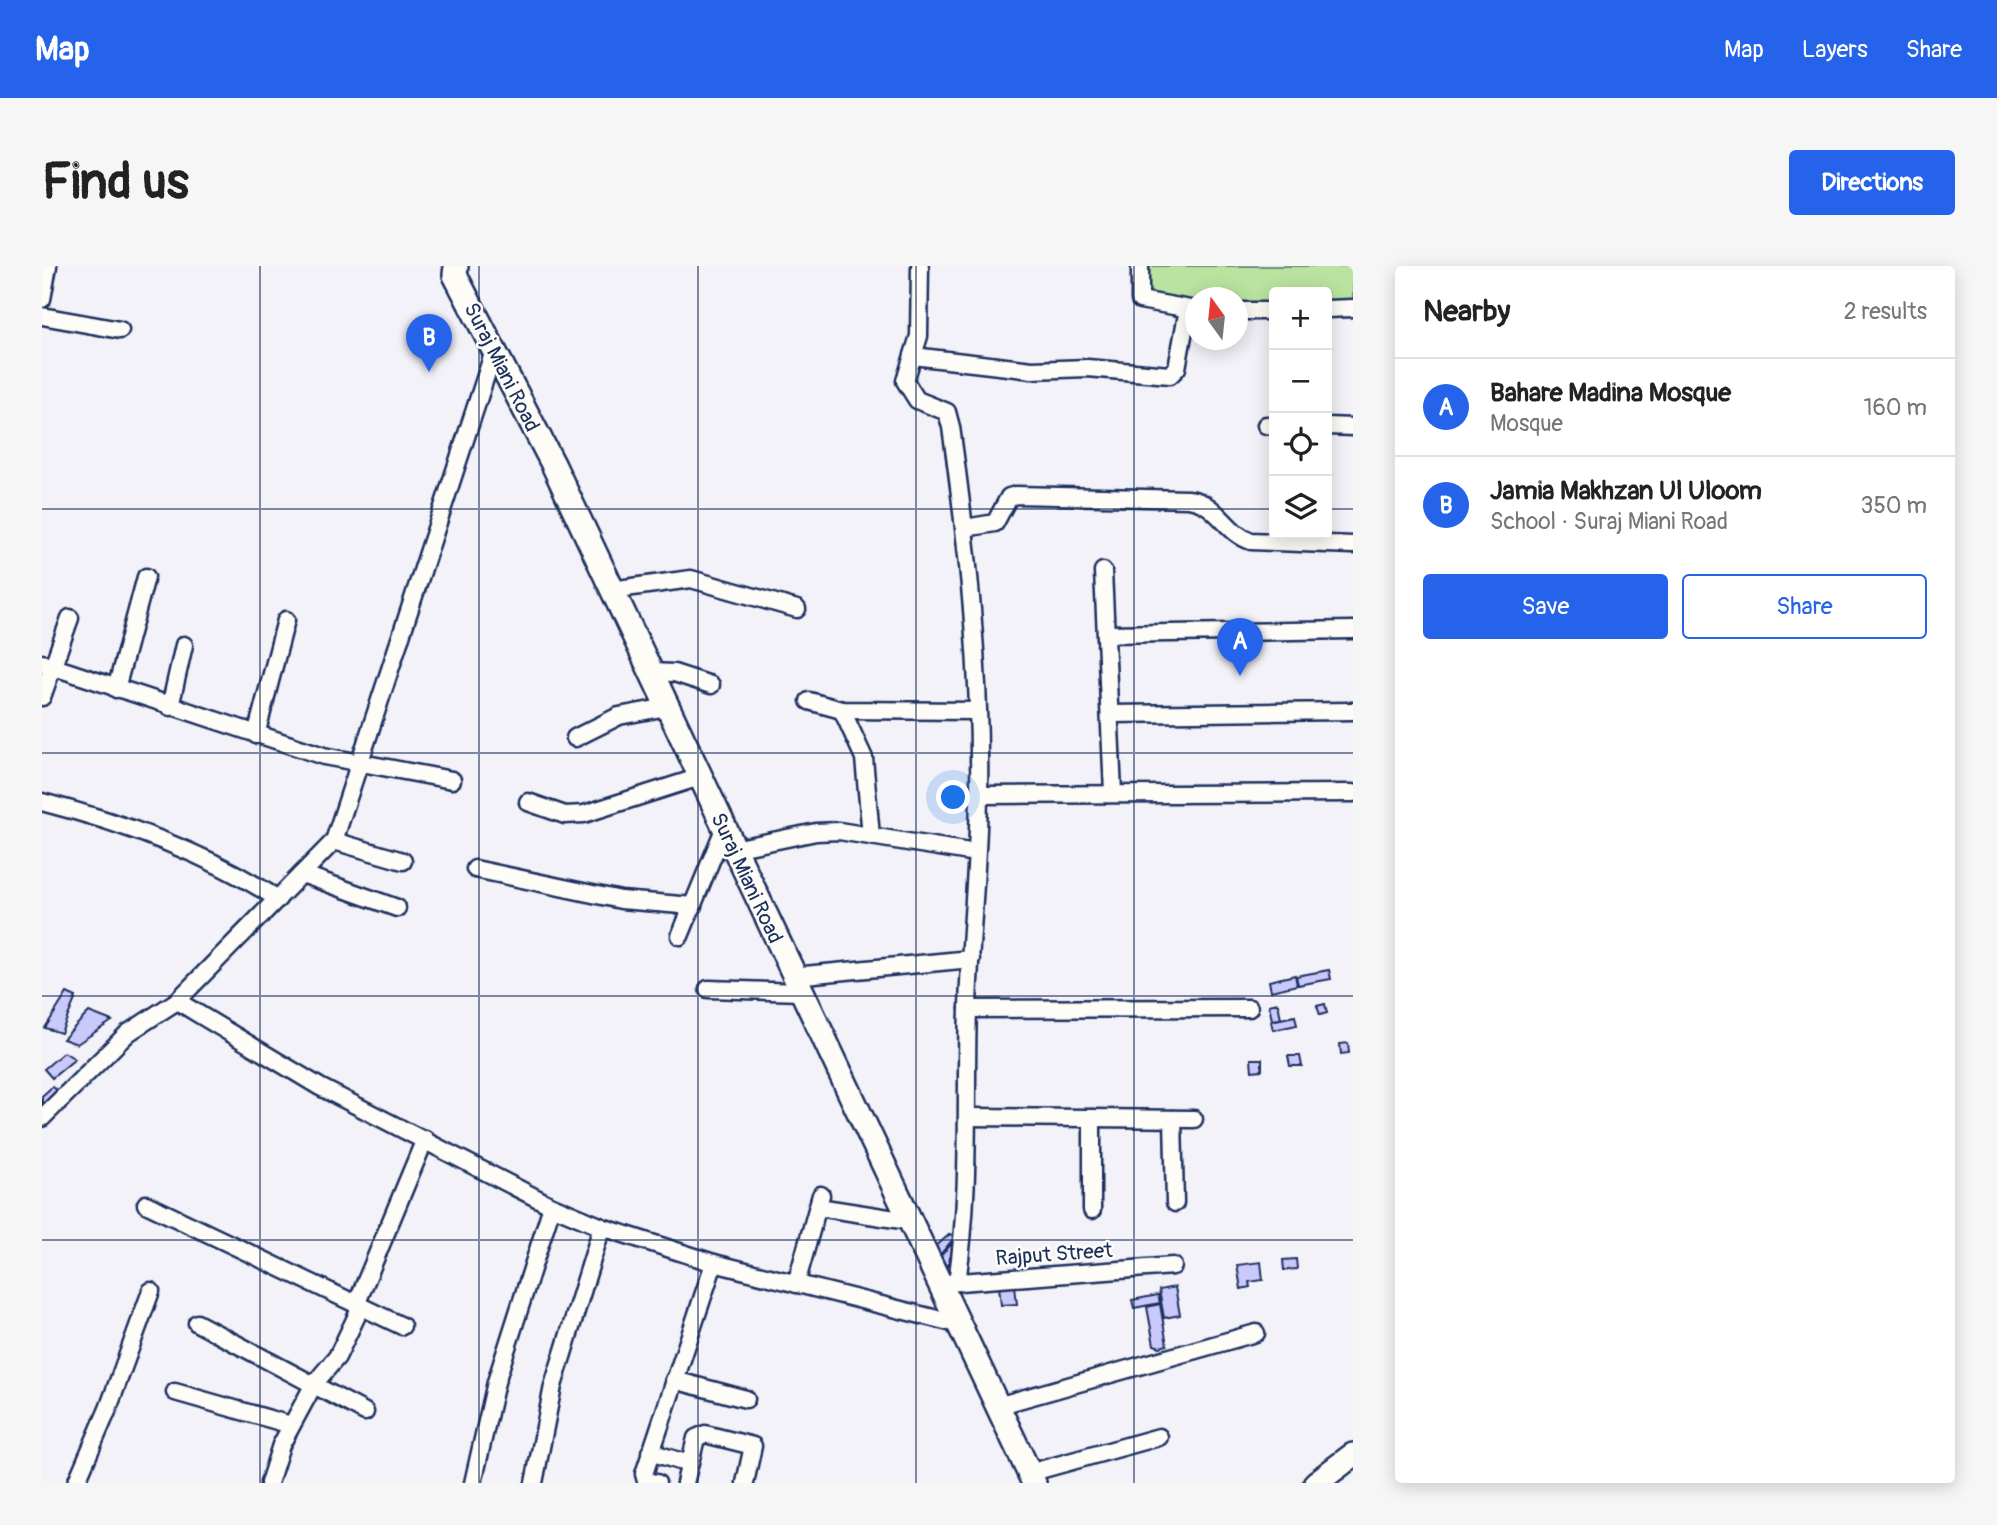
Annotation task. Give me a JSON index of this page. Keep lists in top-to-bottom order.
{
  "streets": {
    "street": ["Suraj Miani Road", "Rajput Street"]
  },
  "crossings": [
    ["Suraj Miani Road", "Rajput Street"]
  ],
  "north": "top",
  "page": {
    "header": "Map",
    "nav": ["Map", "Layers", "Share"],
    "buttons": [
      "Directions",
      ["Save", "Share"]
    ],
    "title": "Find us",
    "heading": ["Nearby", "2 results"],
    "map_buttons": ["+", "−"],
    "pins": ["B", "A"],
    "list": [
      {
        "mark": "A",
        "name": "Bahare Madina Mosque",
        "note": "Mosque",
        "value": "160 m"
      },
      {
        "mark": "B",
        "name": "Jamia Makhzan Ul Uloom",
        "note": "School · Suraj Miani Road",
        "value": "350 m"
      }
    ]
  }
}
